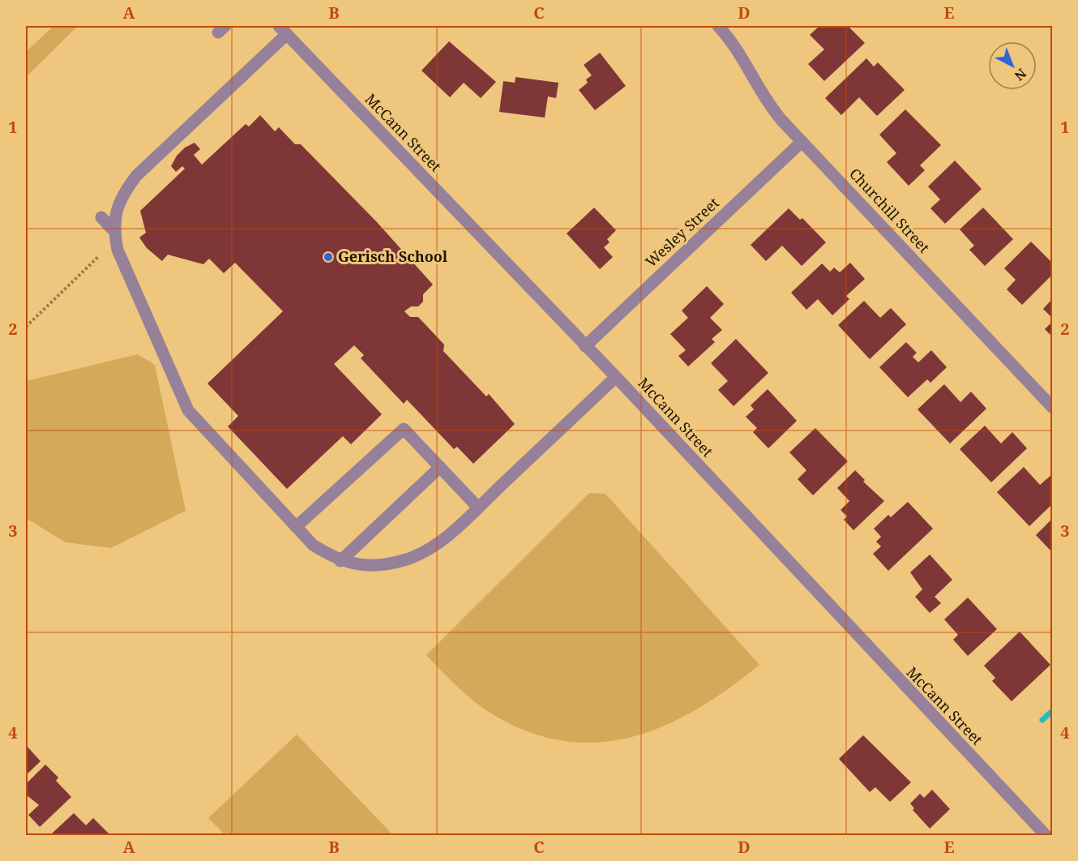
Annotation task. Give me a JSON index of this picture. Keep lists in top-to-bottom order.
{
  "streets": {
    "street": ["McCann Street", "Churchill Street", "Wesley Street"]
  },
  "crossings": [
    ["McCann Street", "Wesley Street"],
    ["Churchill Street", "Wesley Street"]
  ],
  "places": ["Gerisch School"],
  "north": "bottom right",
  "grid": {
    "columns": [
      "A",
      "B",
      "C",
      "D",
      "E"
    ],
    "rows": [
      "1",
      "2",
      "3",
      "4"
    ]
  }
}
